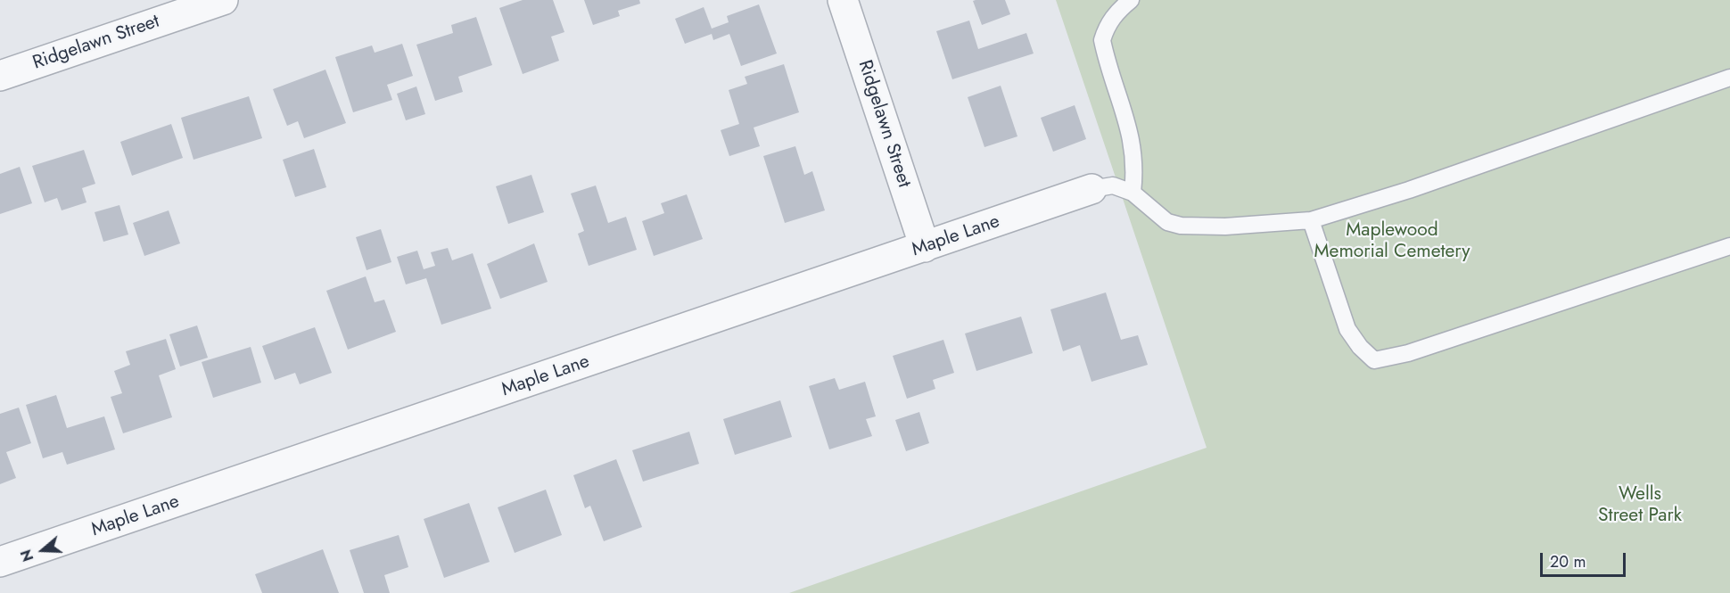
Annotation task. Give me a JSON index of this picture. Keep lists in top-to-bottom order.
{
  "streets": {
    "street": ["Ridgelawn Street", "Maple Lane"]
  },
  "crossings": [
    ["Ridgelawn Street", "Maple Lane"]
  ],
  "parks": ["Maplewood Memorial Cemetery", "Wells Street Park"],
  "scale_bar": "20 m",
  "north": "left"
}
